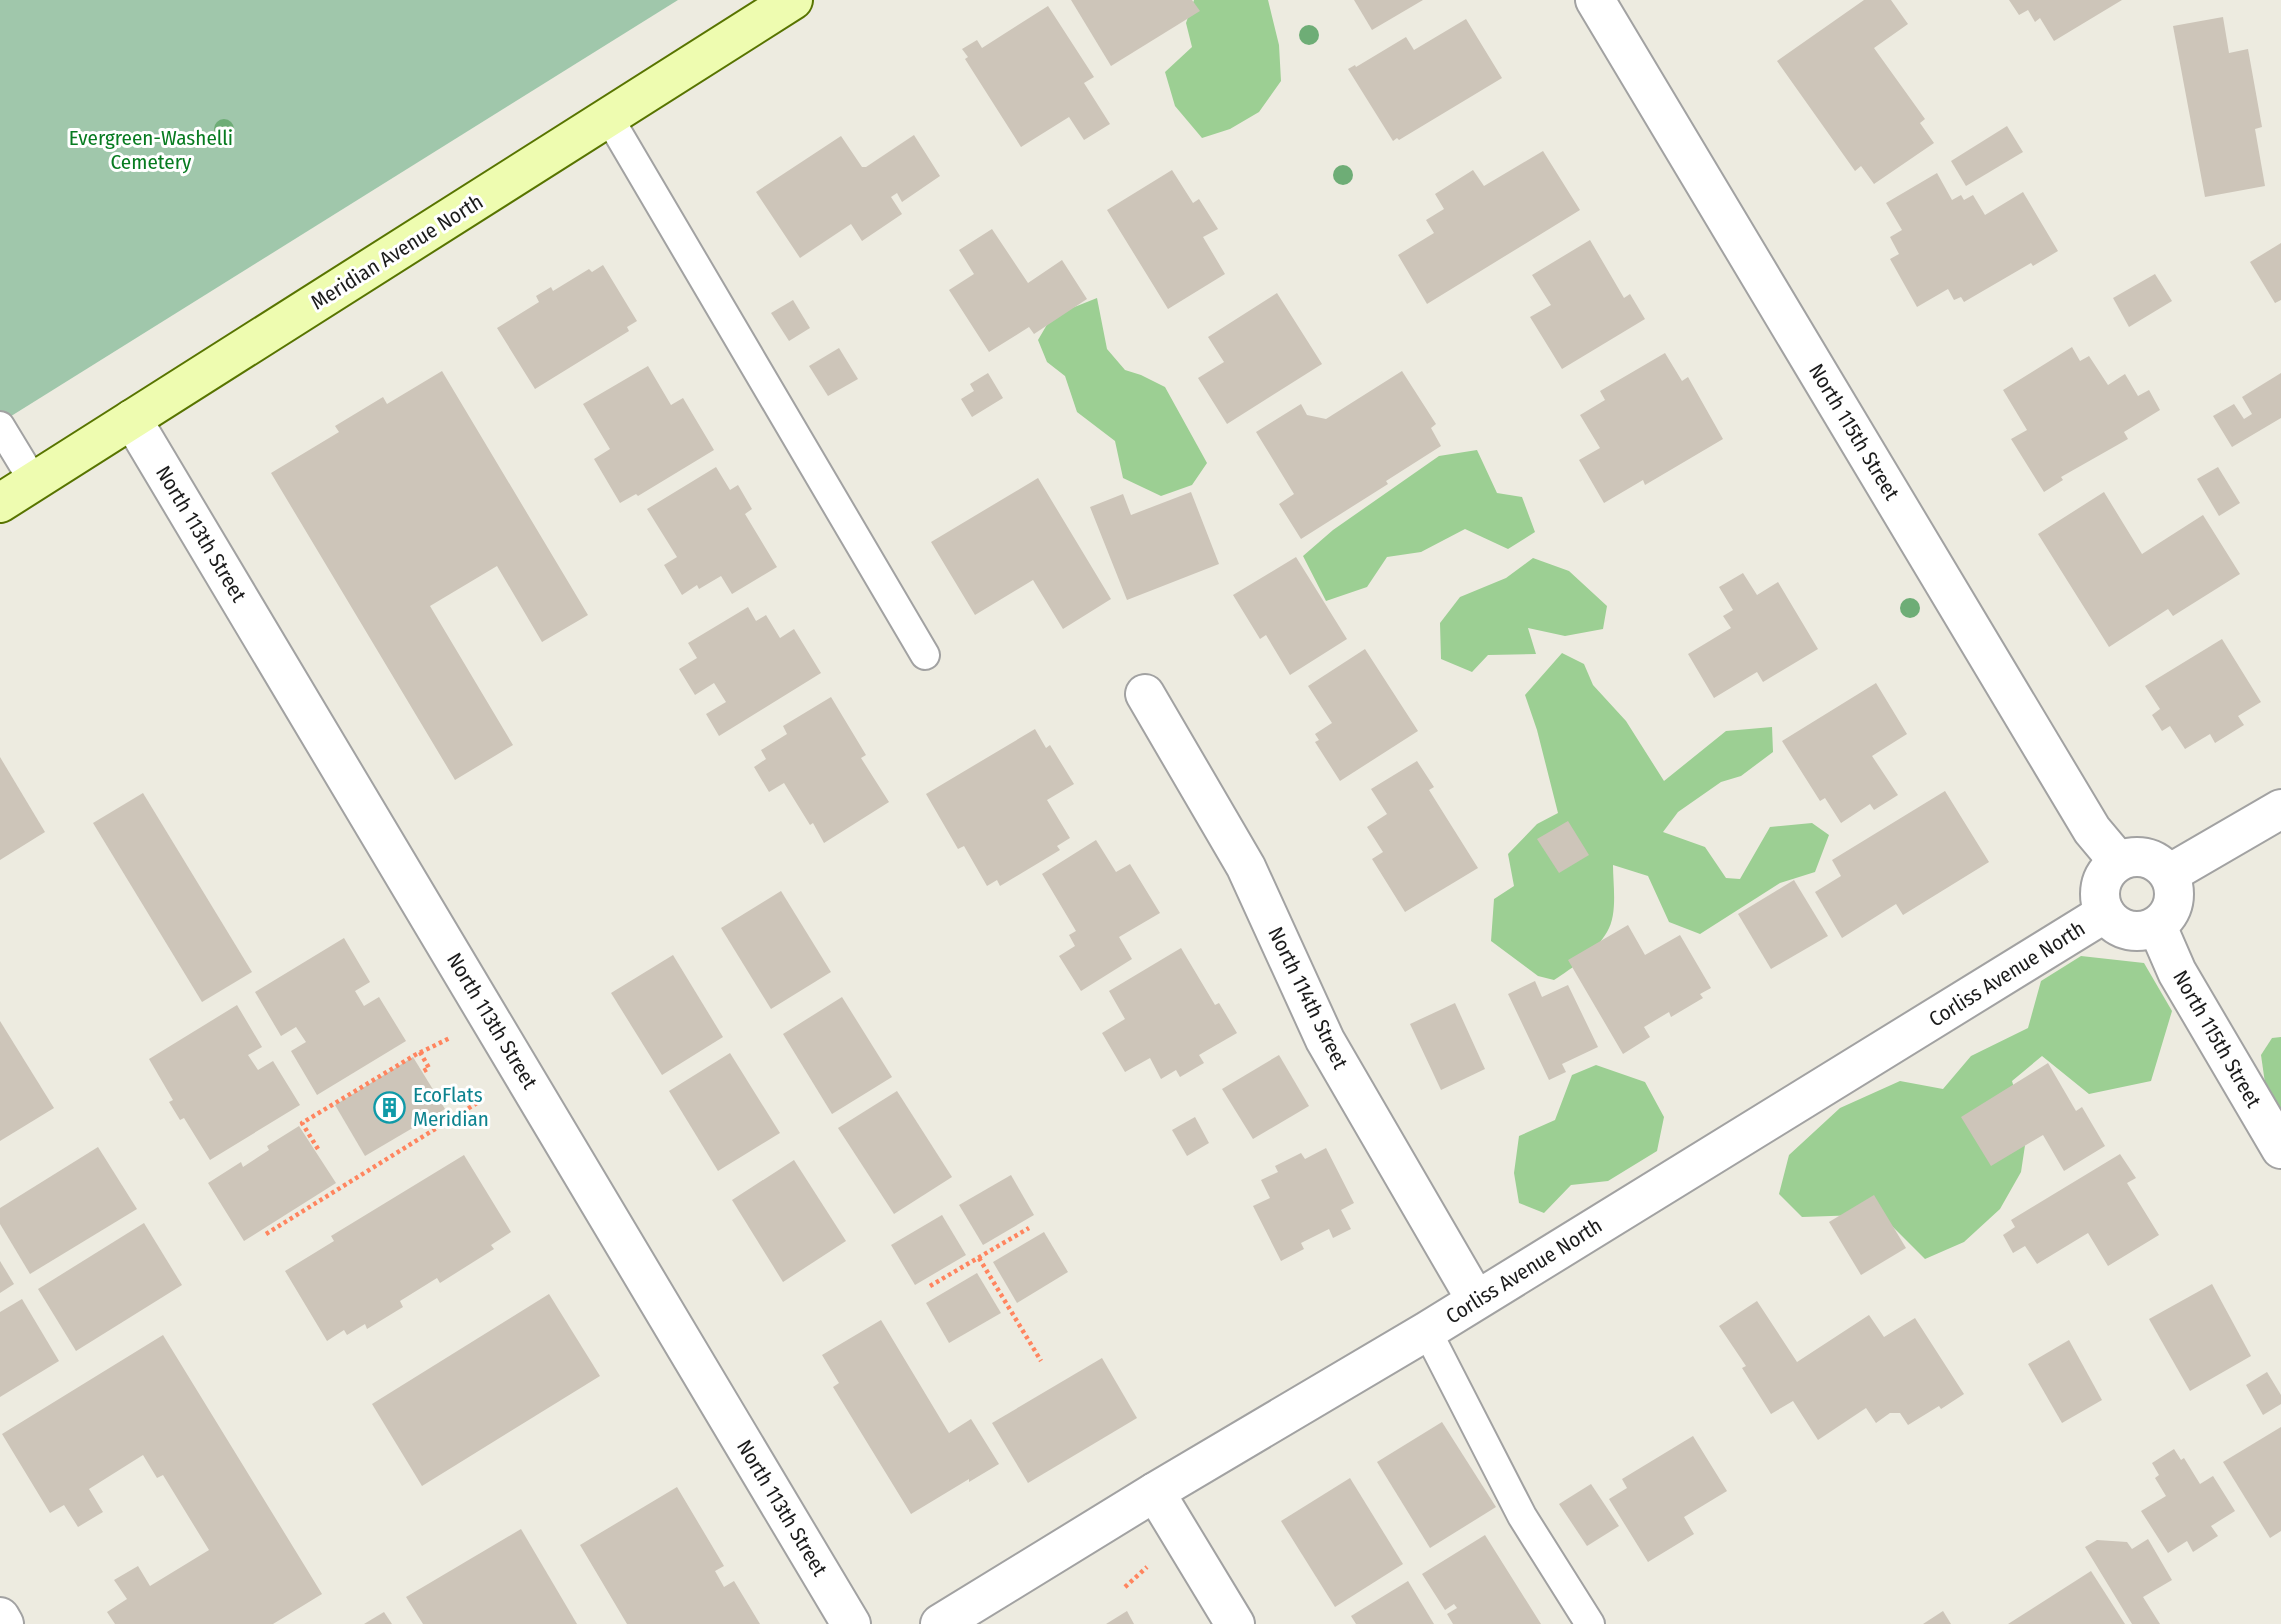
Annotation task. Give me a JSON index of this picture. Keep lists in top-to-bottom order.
{
  "streets": {
    "street": [
      "Meridian Avenue North",
      "North 115th Street",
      "North 113th Street",
      "Corliss Avenue North",
      "North 114th Street"
    ]
  },
  "crossings": [
    ["Meridian Avenue North", "North 113th Street"],
    ["North 115th Street", "Corliss Avenue North"],
    ["Corliss Avenue North", "North 114th Street"]
  ],
  "parks": ["Evergreen-Washelli Cemetery"],
  "places": {
    "building": ["EcoFlats Meridian"]
  }
}
